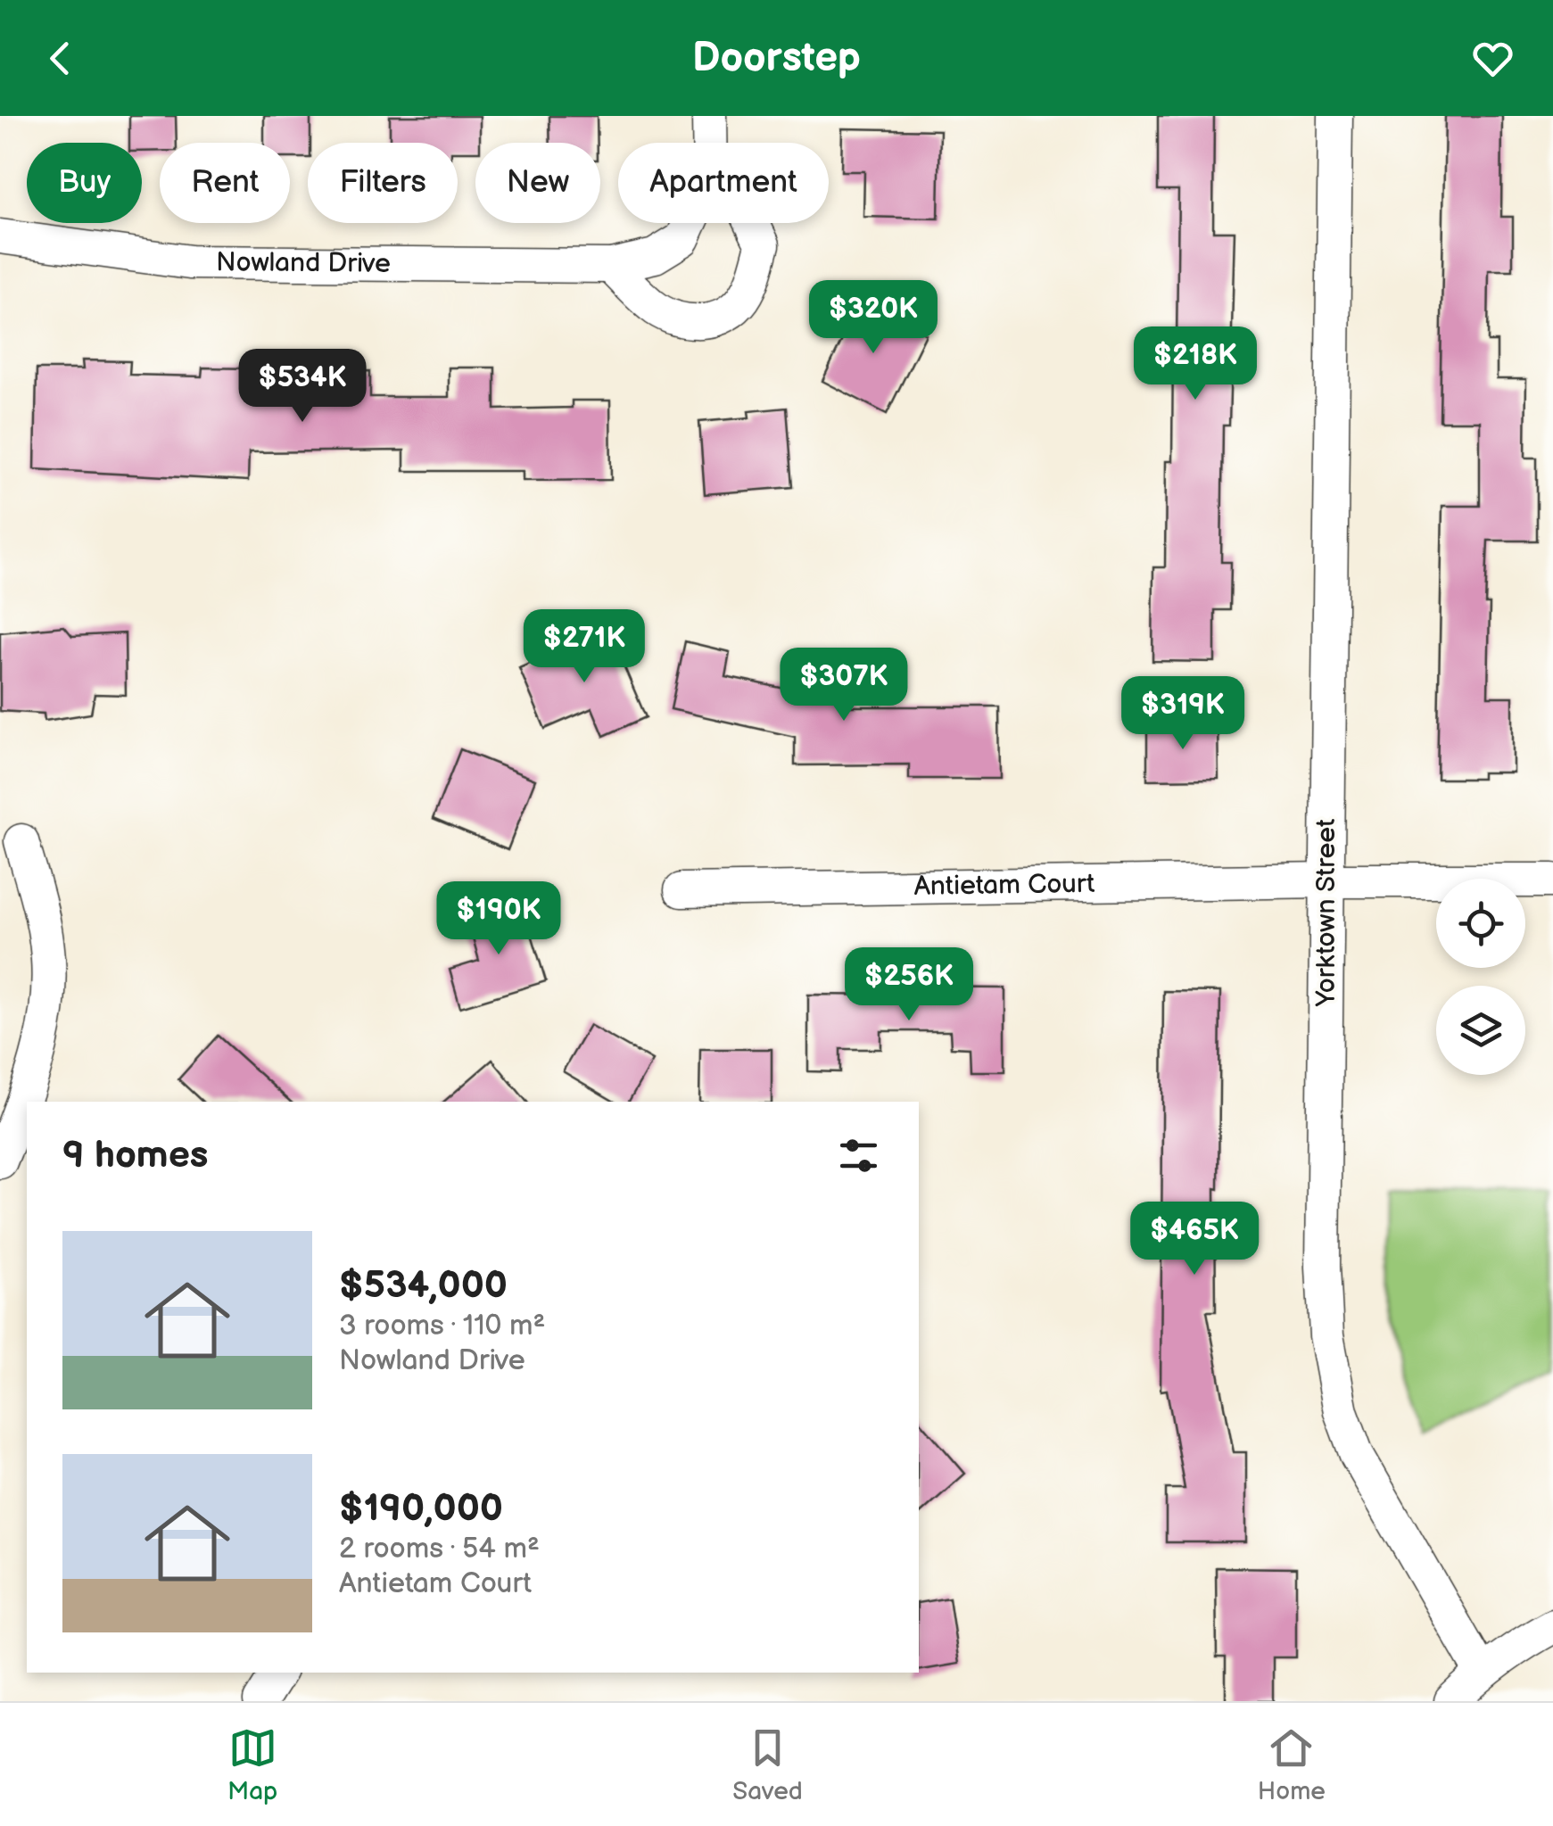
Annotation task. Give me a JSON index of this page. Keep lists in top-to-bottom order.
{
  "streets": {
    "street": ["Nowland Drive", "Antietam Court", "Yorktown Street"]
  },
  "crossings": [
    ["Antietam Court", "Yorktown Street"]
  ],
  "page": {
    "header": "Doorstep",
    "chip": [
      "Buy",
      "Rent",
      "Filters",
      "New",
      "Apartment"
    ],
    "price": [
      "$320K",
      "$218K",
      "$534K",
      "$271K",
      "$307K",
      "$319K",
      "$190K",
      "$256K",
      "$465K"
    ],
    "heading": "9 homes",
    "list": [
      {
        "name": "$534,000",
        "note": "3 rooms · 110 m² · Nowland Drive"
      },
      {
        "name": "$190,000",
        "note": "2 rooms · 54 m² · Antietam Court"
      }
    ],
    "tabs": ["Map", "Saved", "Home"]
  }
}
